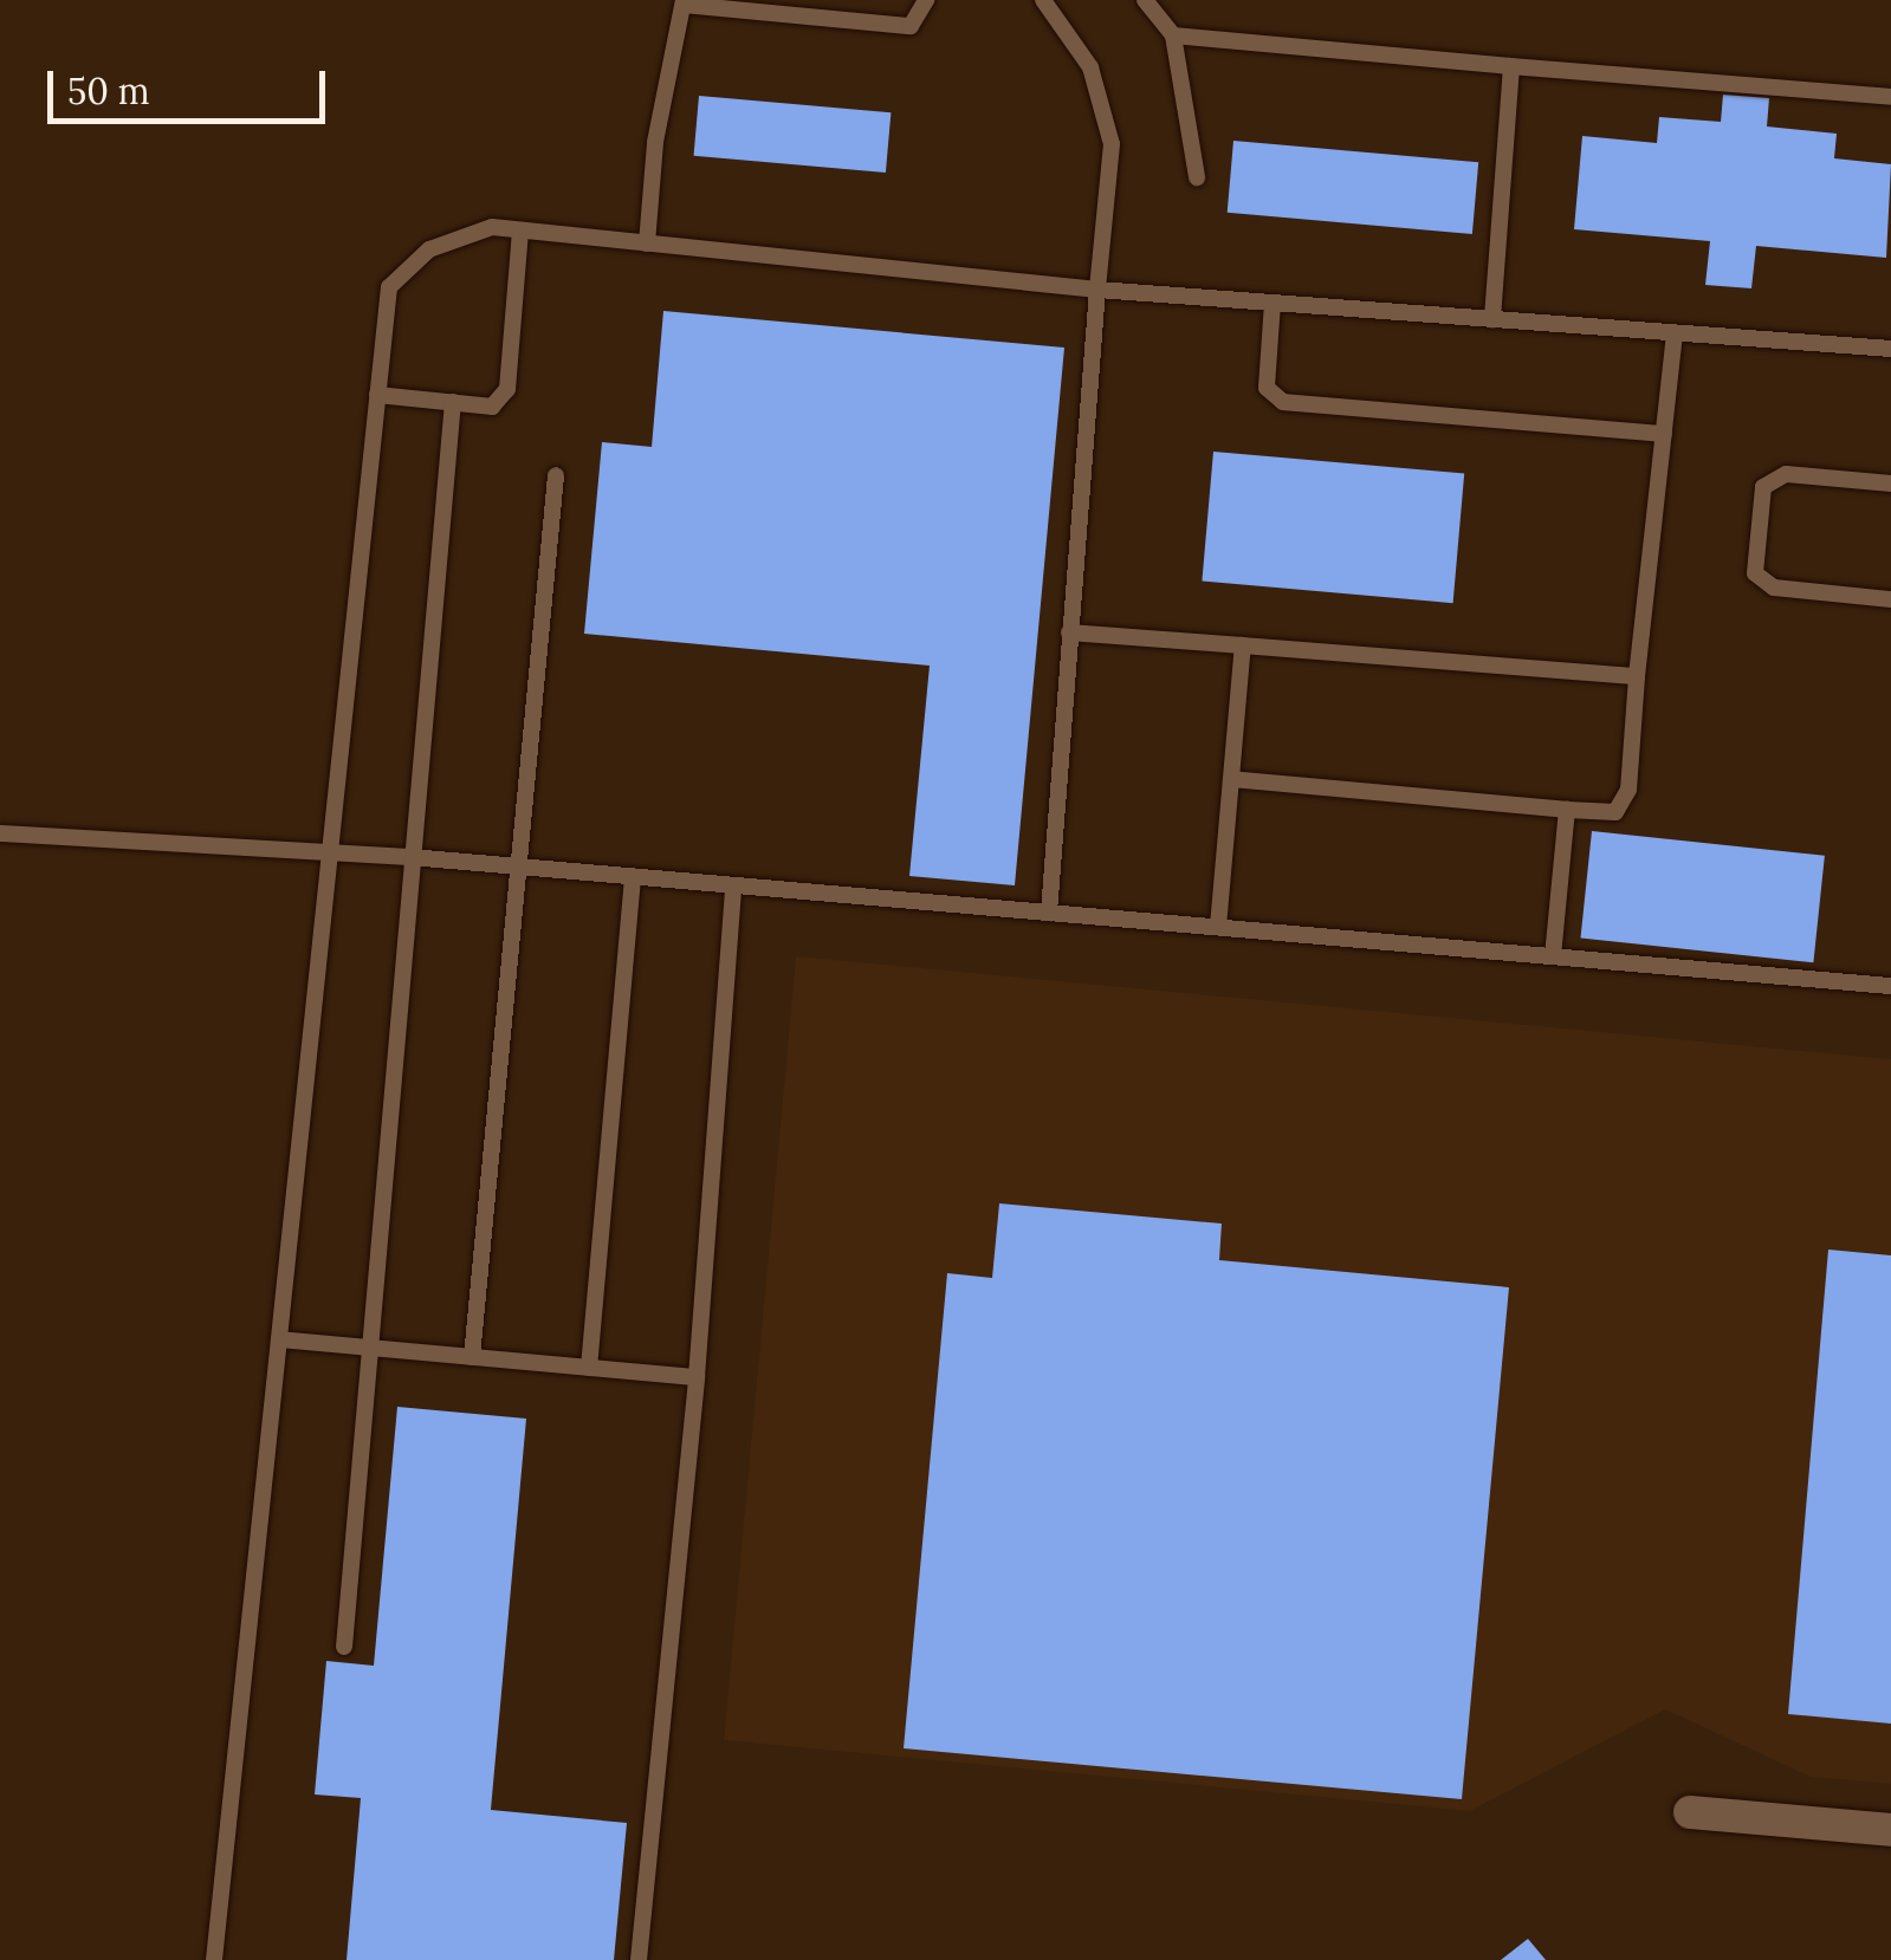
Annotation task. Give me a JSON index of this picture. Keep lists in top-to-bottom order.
{
  "scale_bar": "50 m"
}
